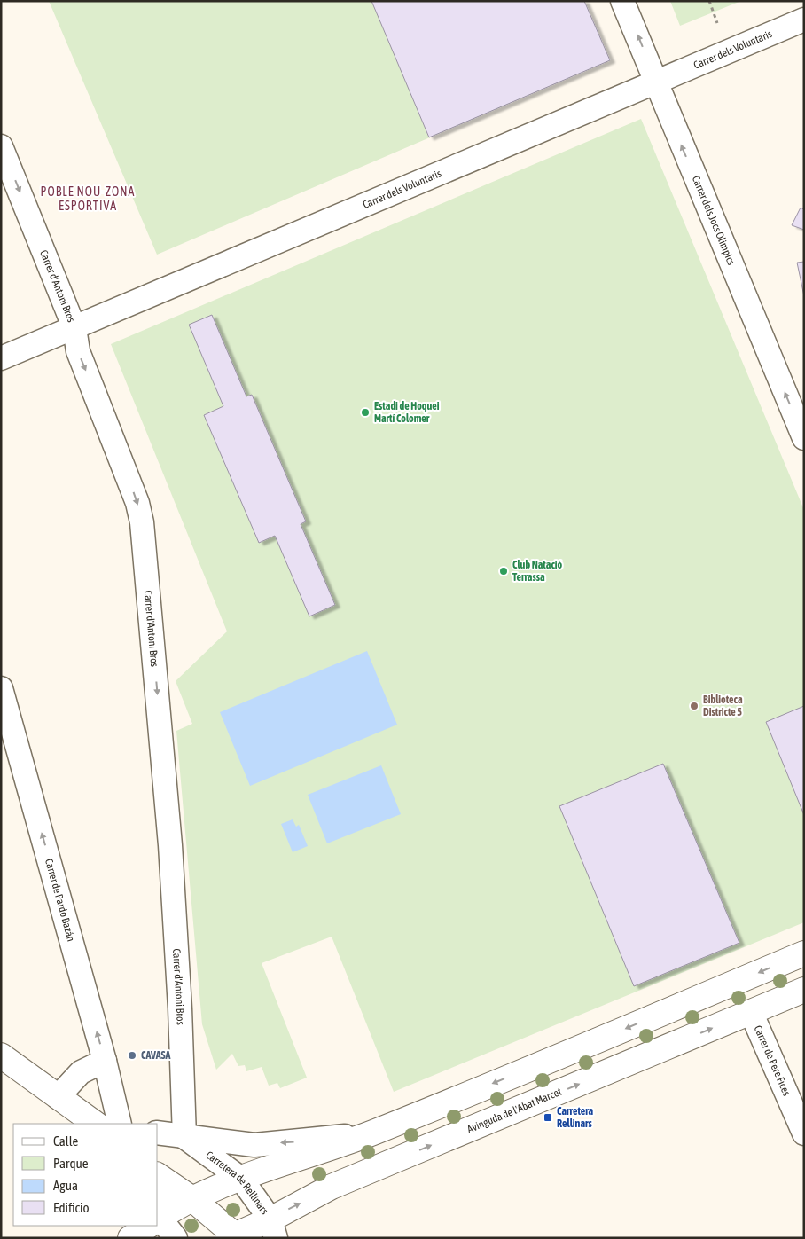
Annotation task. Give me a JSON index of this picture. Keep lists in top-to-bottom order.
{
  "streets": {
    "street": [
      "Carrer dels Voluntaris",
      "Carrer dels Jocs Olimpics",
      "Carrer d'Antoni Bros",
      "Carrer de Pardo Bazán",
      "Carrer de Pere Fices",
      "Avinguda de l'Abat Marcet",
      "Carretera de Rellinars"
    ]
  },
  "crossings": [
    ["Carrer dels Voluntaris", "Carrer dels Jocs Olimpics"],
    ["Carrer dels Voluntaris", "Carrer d'Antoni Bros"],
    ["Carrer d'Antoni Bros", "Carretera de Rellinars"],
    ["Carrer de Pere Fices", "Avinguda de l'Abat Marcet"],
    ["Avinguda de l'Abat Marcet", "Carretera de Rellinars"]
  ],
  "one_way": ["Carrer dels Jocs Olimpics", "Carrer d'Antoni Bros", "Carrer de Pardo Bazán"],
  "districts": ["POBLE NOU-ZONA ESPORTIVA"],
  "places": {
    "other": [
      "Estadi de Hoquei Martí Colomer",
      "Club Natació Terrassa",
      "Biblioteca Districte 5",
      "CAVASA"
    ],
    "transit": ["Carretera Rellinars"]
  },
  "legend": [
    "Calle",
    "Parque",
    "Agua",
    "Edificio"
  ]
}
